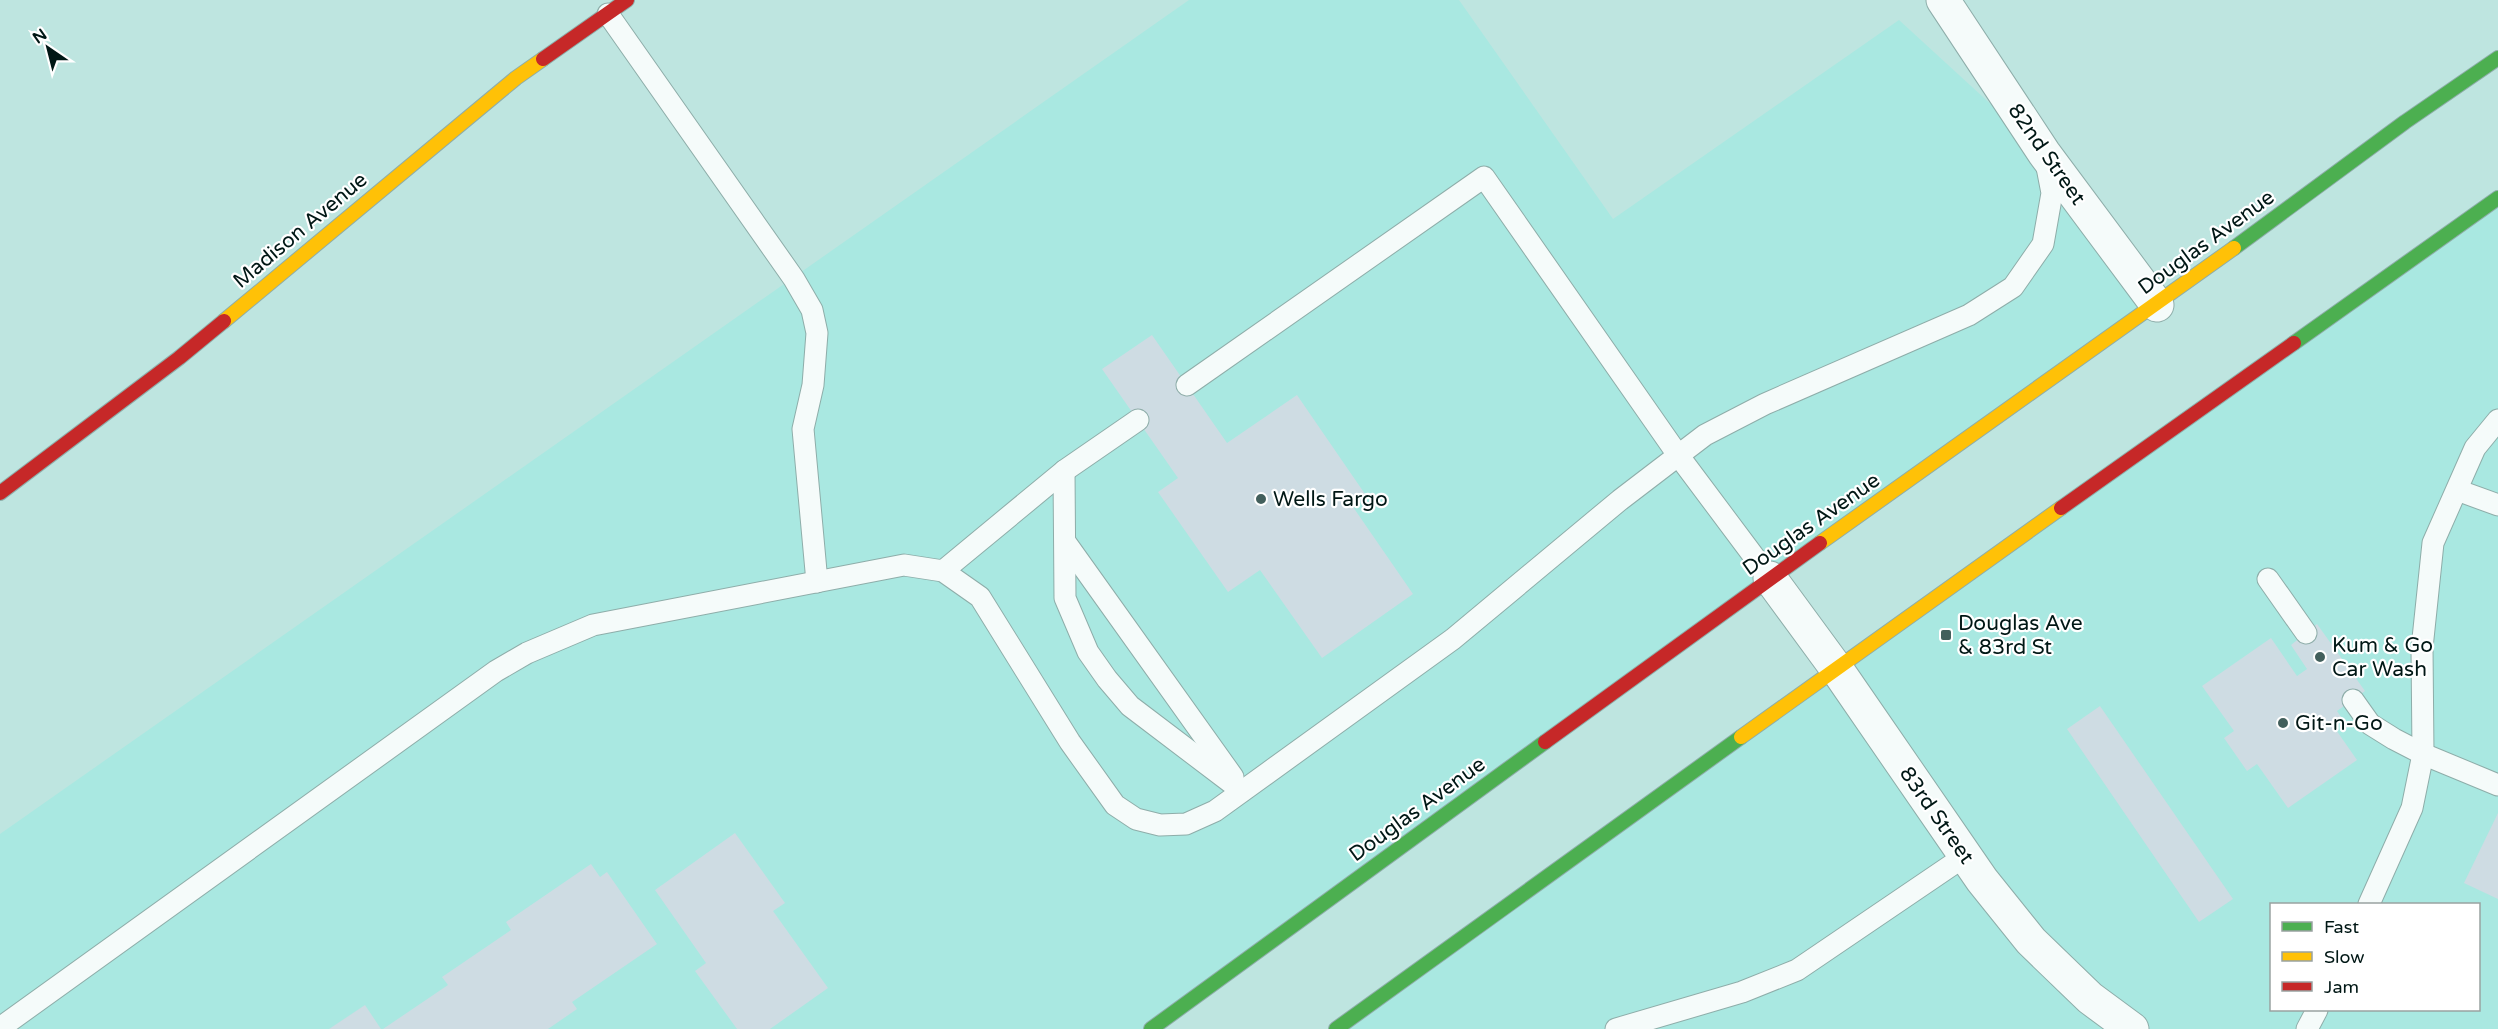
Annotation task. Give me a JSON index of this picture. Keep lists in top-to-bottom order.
{
  "streets": {
    "main road": ["Madison Avenue", "Douglas Avenue"],
    "street": ["82nd Street", "83rd Street"]
  },
  "crossings": [
    ["82nd Street", "Douglas Avenue"],
    ["Douglas Avenue", "83rd Street"]
  ],
  "places": {
    "other": ["Wells Fargo", "Kum & Go Car Wash", "Git-n-Go"],
    "transit": ["Douglas Ave & 83rd St"]
  },
  "legend": ["Fast", "Slow", "Jam"],
  "north": "top left"
}
